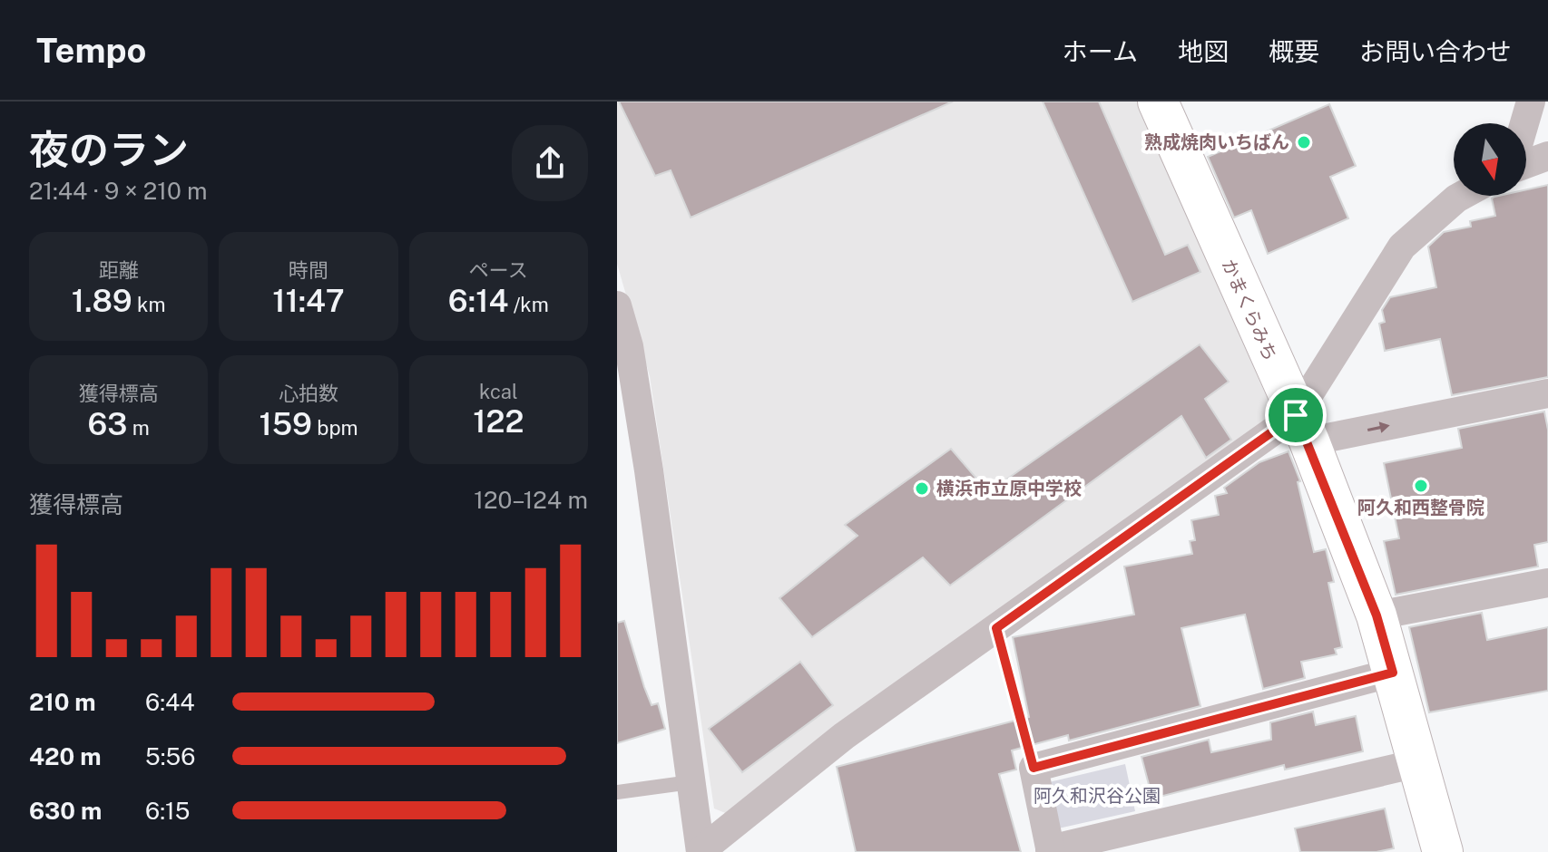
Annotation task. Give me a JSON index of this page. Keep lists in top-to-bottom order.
{
  "streets": {
    "street": ["かまくらみち"]
  },
  "parks": ["阿久和沢谷公園"],
  "places": ["熟成焼肉いちばん", "阿久和西整骨院", "横浜市立原中学校"],
  "north": "bottom",
  "page": {
    "header": "Tempo",
    "nav": [
      "ホーム",
      "地図",
      "概要",
      "お問い合わせ"
    ],
    "heading": ["夜のラン", "21:44 · 9 × 210 m"],
    "stats": [
      ["距離", "1.89 km"],
      ["時間", "11:47"],
      ["ペース", "6:14 /km"],
      ["獲得標高", "63 m"],
      ["心拍数", "159 bpm"],
      ["kcal", "122"]
    ],
    "chart": ["獲得標高", "120–124 m"],
    "list": [
      {
        "name": "210 m",
        "note": "6:44"
      },
      {
        "name": "420 m",
        "note": "5:56"
      },
      {
        "name": "630 m",
        "note": "6:15"
      }
    ]
  }
}
